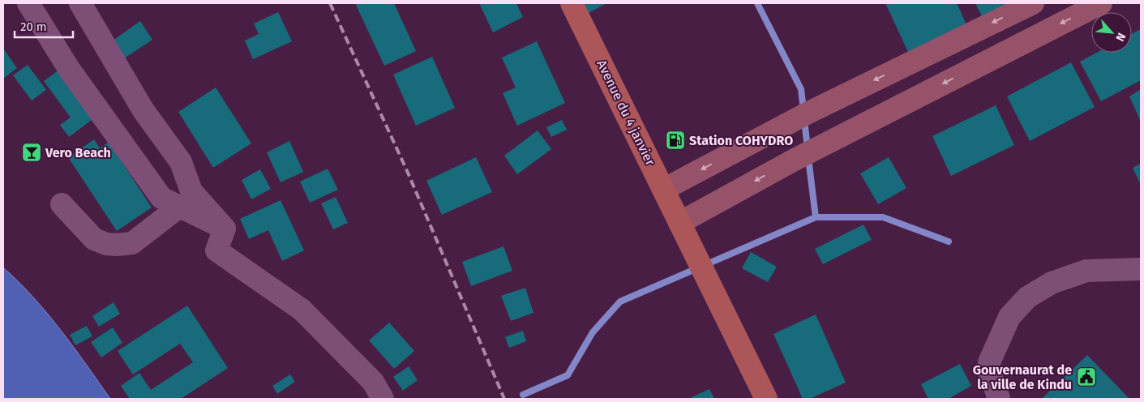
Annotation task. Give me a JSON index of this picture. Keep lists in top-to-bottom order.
{
  "streets": {
    "main road": ["Avenue du 4 janvier"]
  },
  "places": {
    "fuel station": ["Station COHYDRO"],
    "bar": ["Vero Beach"],
    "public building": ["Gouvernaurat de la ville de Kindu"]
  },
  "scale_bar": "20 m",
  "north": "bottom right"
}
